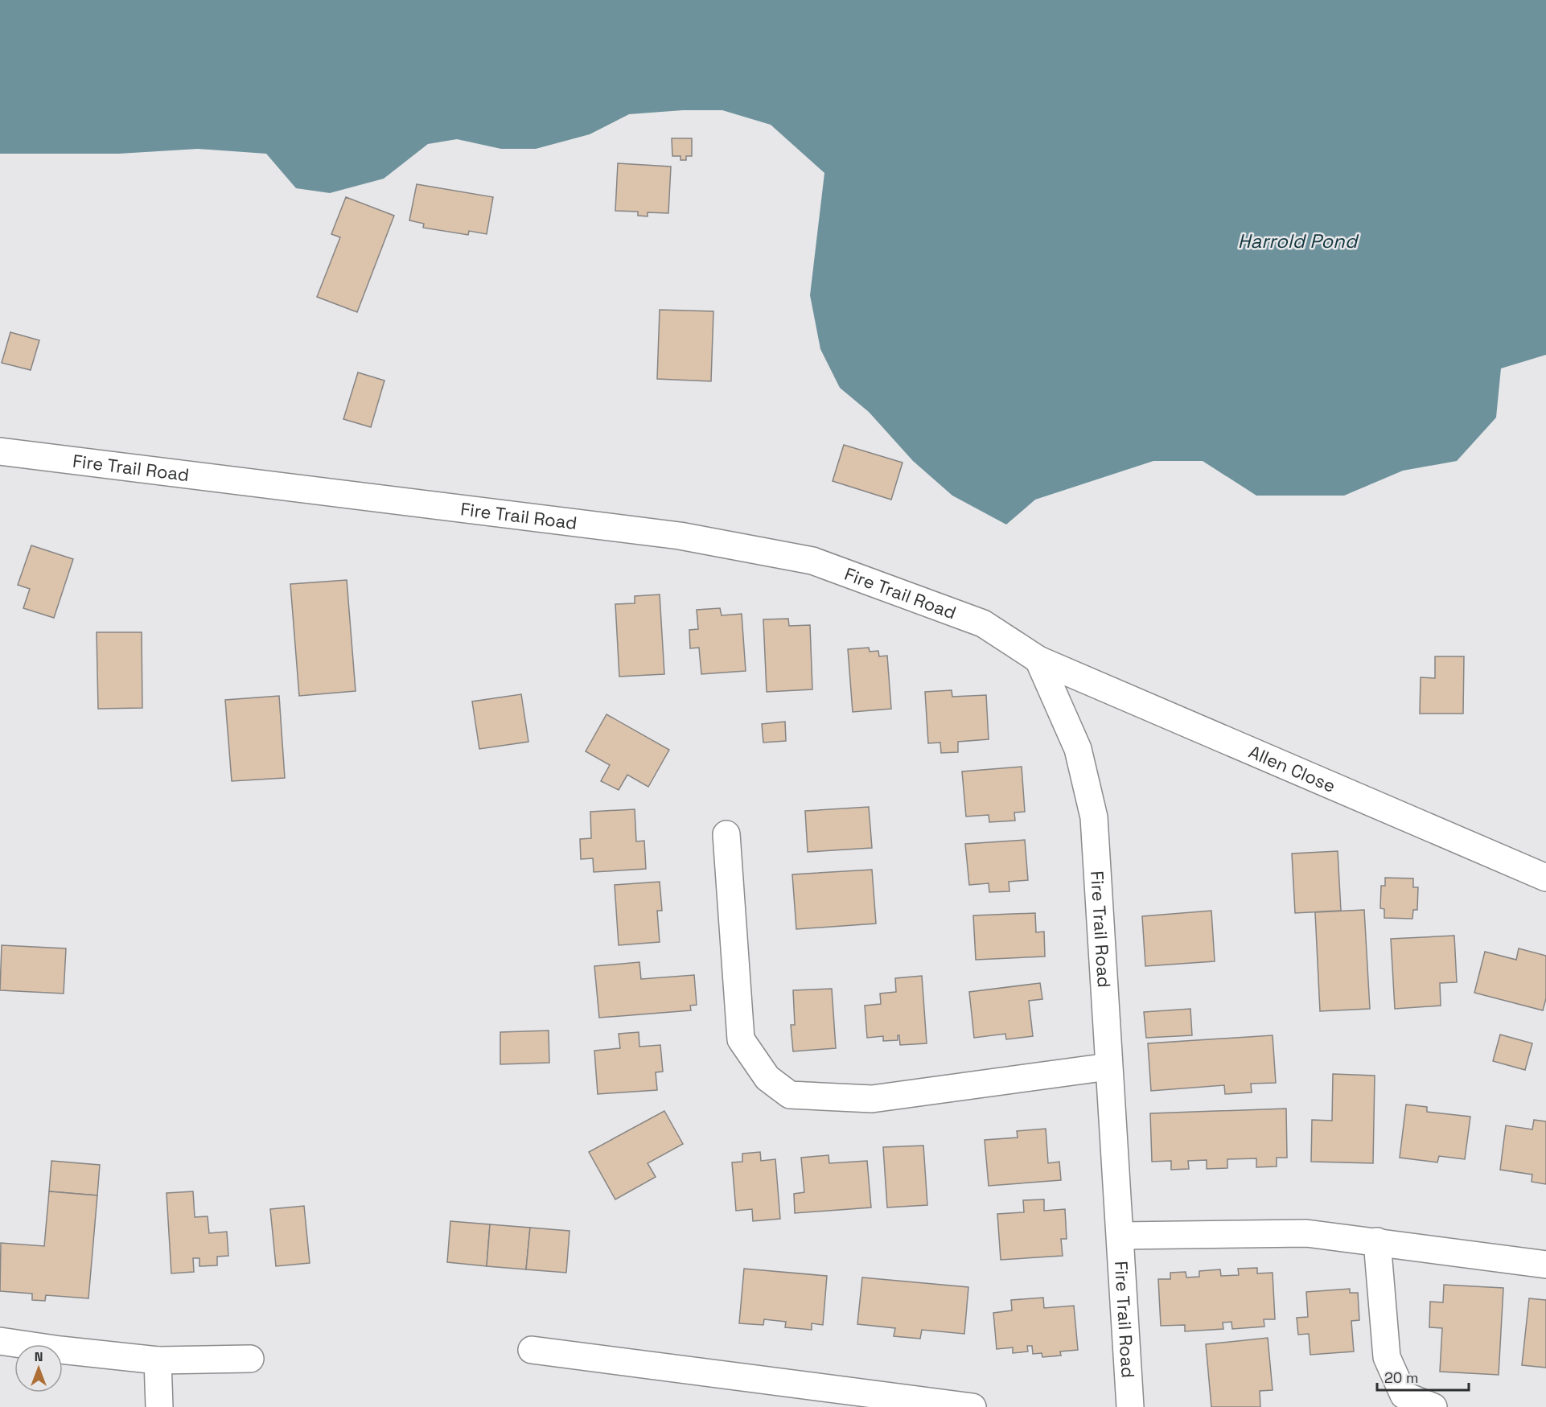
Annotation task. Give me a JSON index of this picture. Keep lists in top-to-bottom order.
{
  "streets": {
    "street": ["Fire Trail Road", "Allen Close"]
  },
  "crossings": [
    ["Fire Trail Road", "Allen Close"]
  ],
  "water": ["Harrold Pond"],
  "scale_bar": "20 m",
  "north": "top"
}
